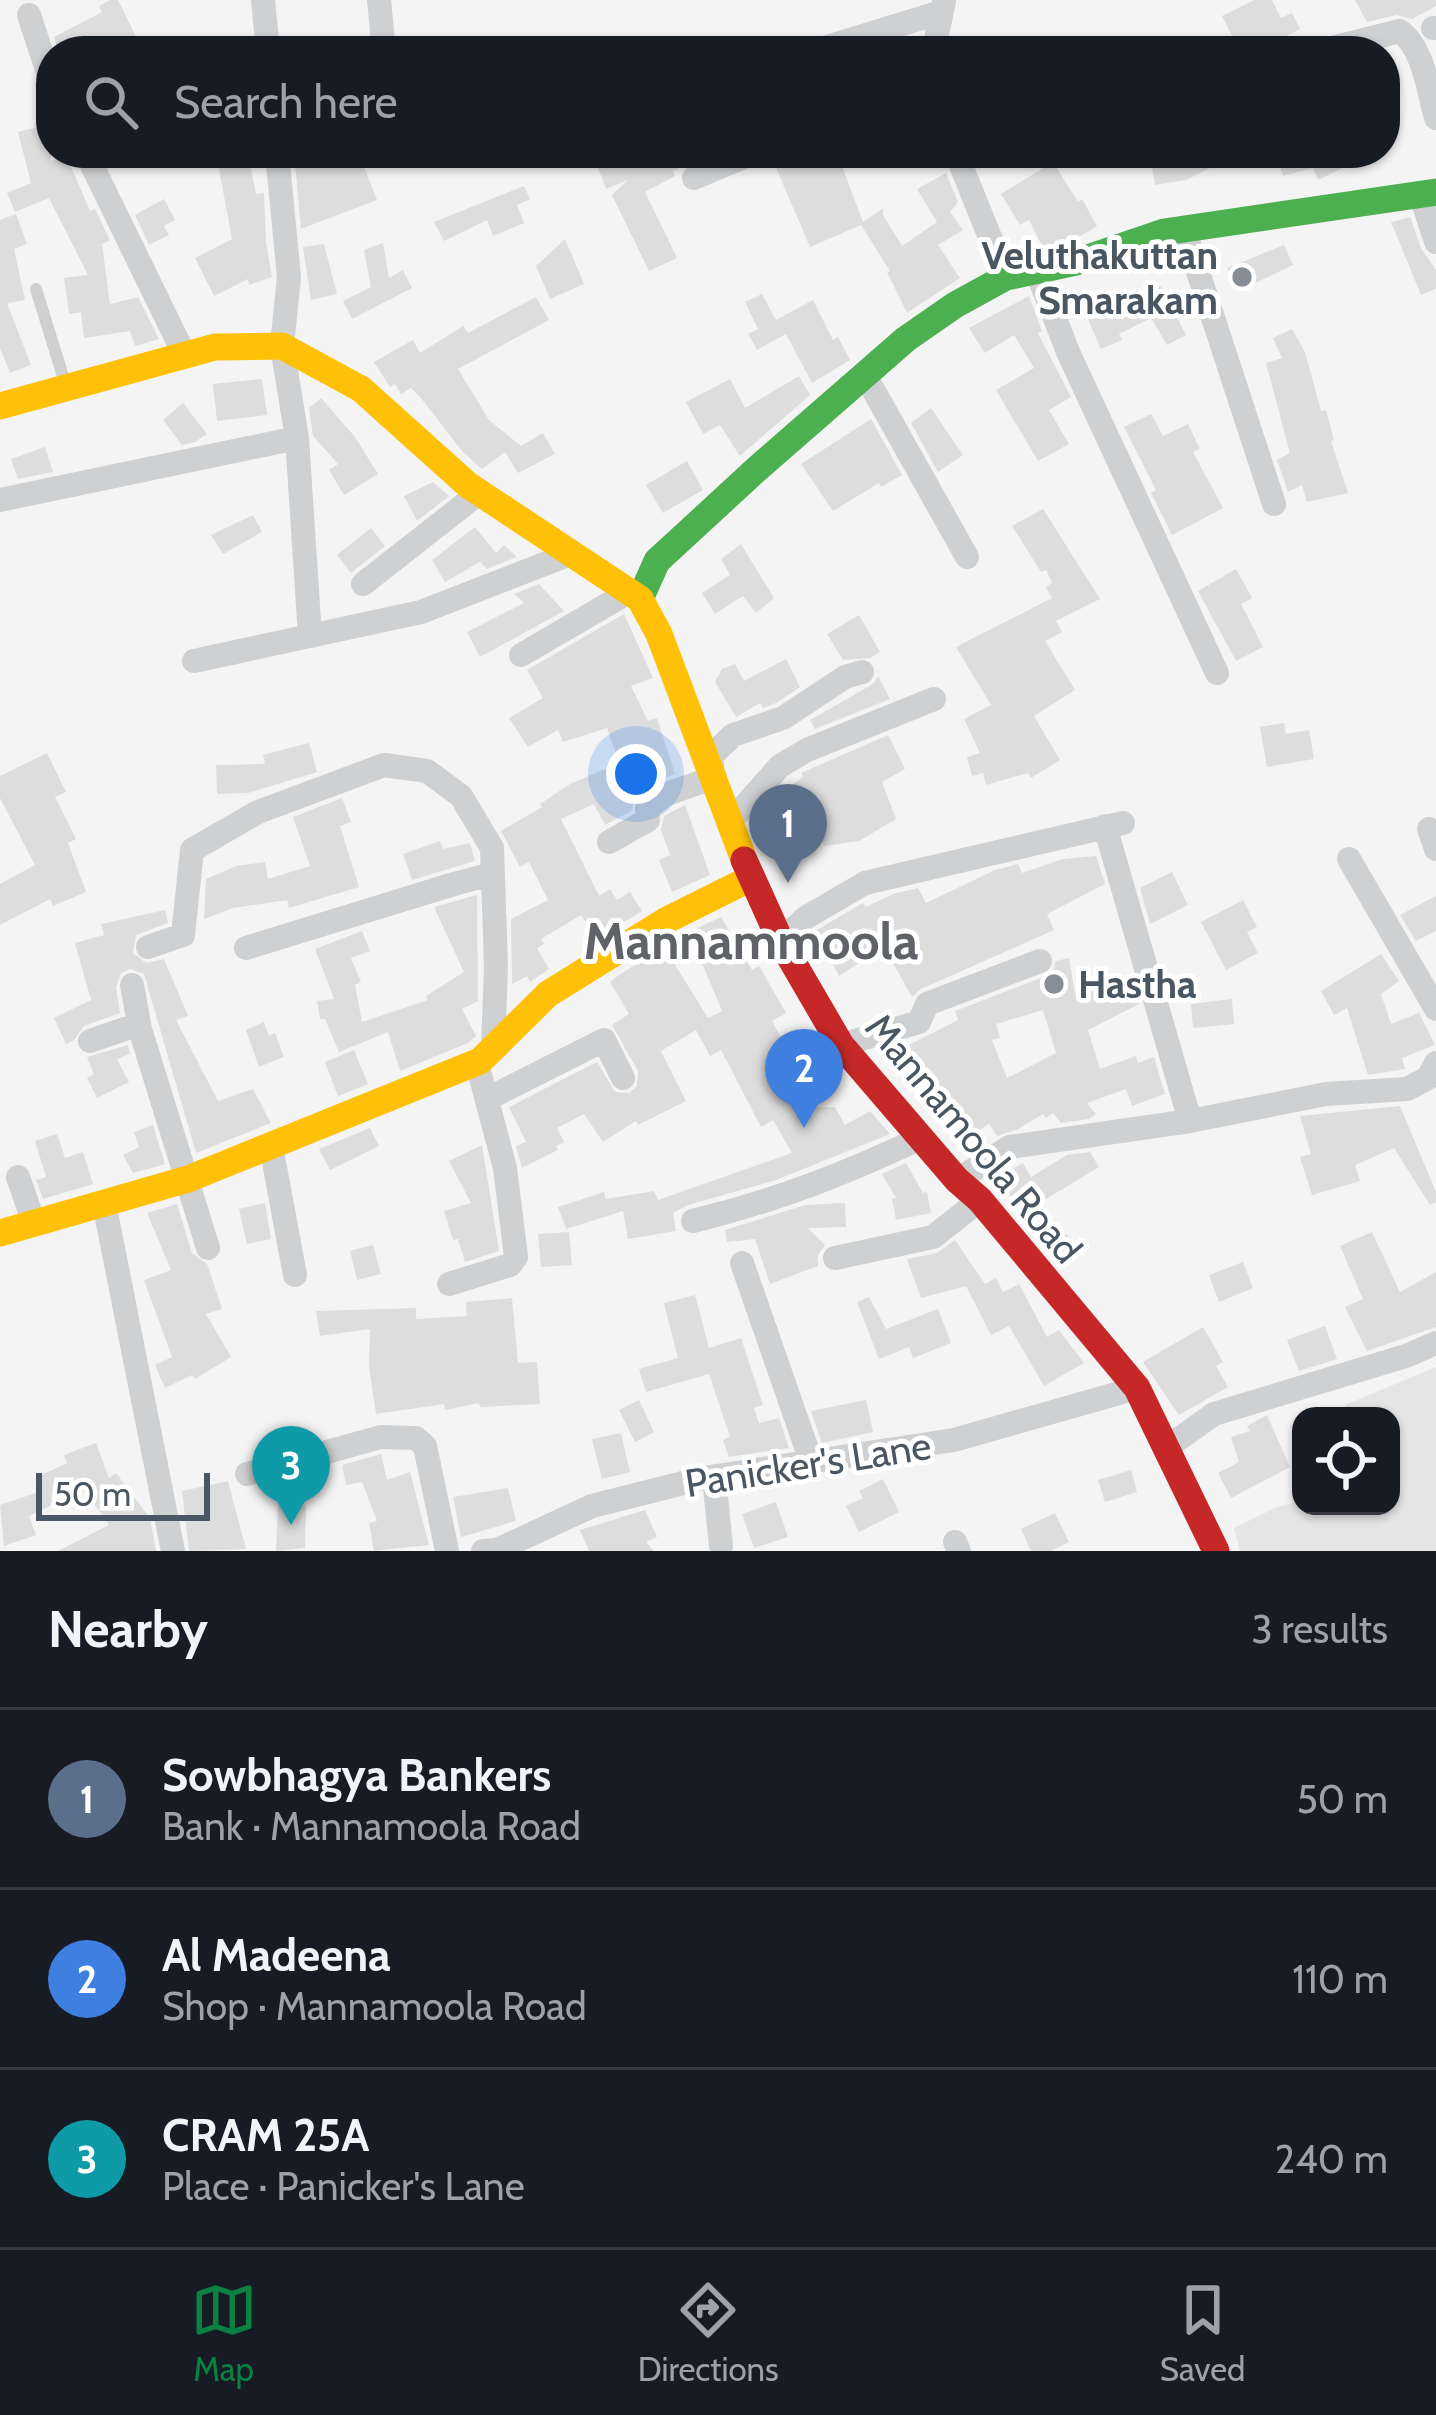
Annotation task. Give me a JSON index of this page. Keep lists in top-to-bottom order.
{
  "streets": {
    "main road": ["Mannamoola Road"],
    "street": ["Panicker's Lane"]
  },
  "crossings": [
    ["Mannamoola Road", "Panicker's Lane"]
  ],
  "districts": ["Mannammoola"],
  "places": ["Veluthakuttan Smarakam", "Hastha"],
  "scale_bar": "50 m",
  "page": {
    "search": "Search here",
    "pins": ["1", "2", "3"],
    "scale": "50 m",
    "heading": ["Nearby", "3 results"],
    "list": [
      {
        "mark": "1",
        "name": "Sowbhagya Bankers",
        "note": "Bank · Mannamoola Road",
        "value": "50 m"
      },
      {
        "mark": "2",
        "name": "Al Madeena",
        "note": "Shop · Mannamoola Road",
        "value": "110 m"
      },
      {
        "mark": "3",
        "name": "CRAM 25A",
        "note": "Place · Panicker's Lane",
        "value": "240 m"
      }
    ],
    "nav": ["Map", "Directions", "Saved"]
  }
}
